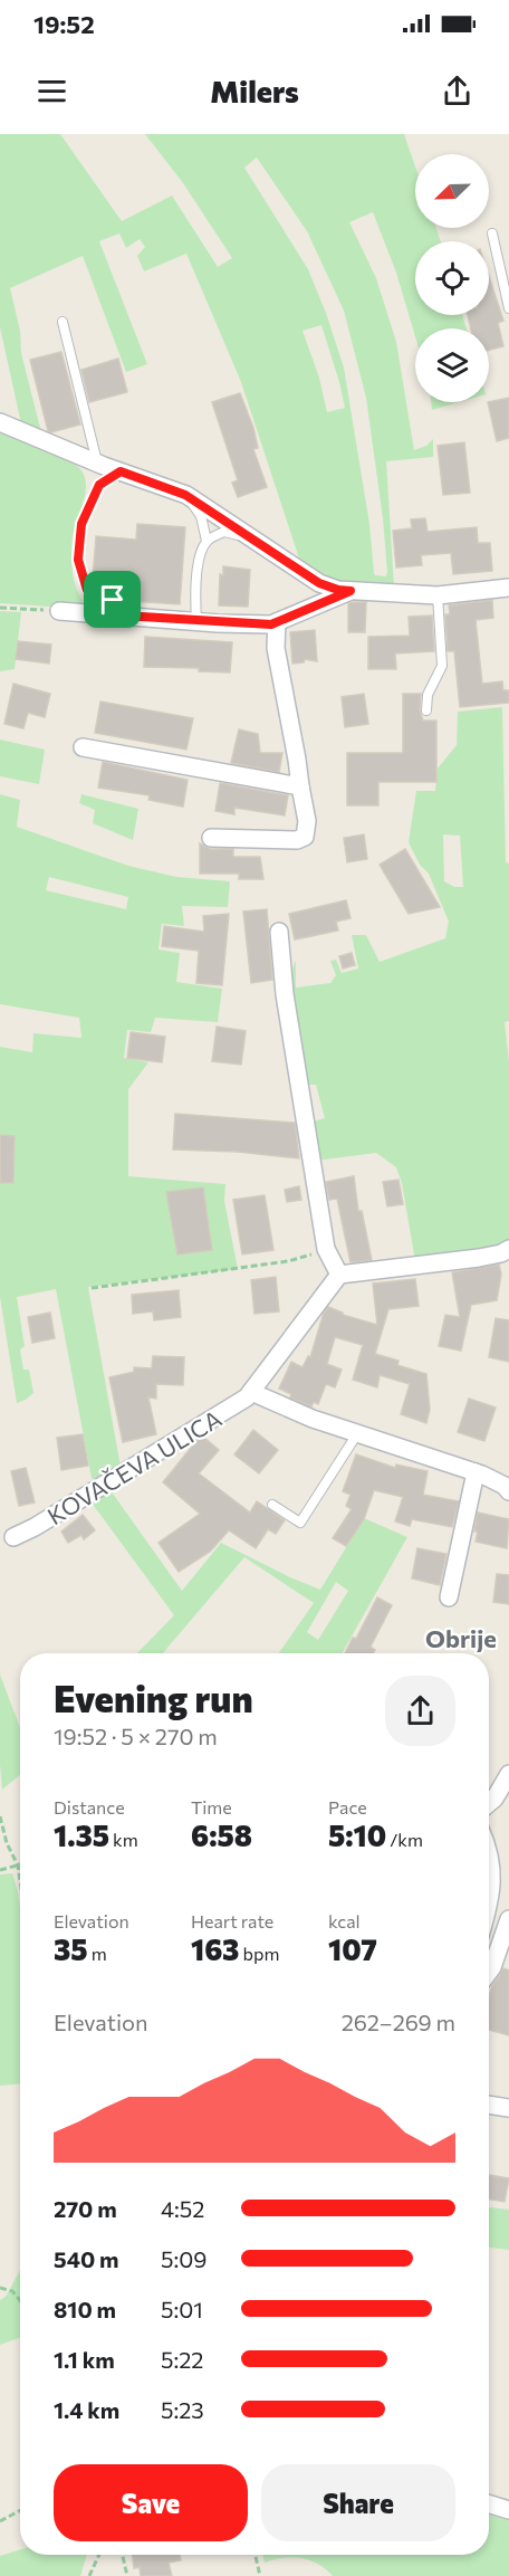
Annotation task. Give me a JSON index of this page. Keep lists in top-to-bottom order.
{
  "streets": {
    "street": ["KOVAČEVA ULICA"]
  },
  "districts": ["Obrije"],
  "north": "bottom left",
  "page": {
    "status": "19:52",
    "header": "Milers",
    "heading": ["Evening run", "19:52 · 5 × 270 m"],
    "stats": [
      ["Distance", "1.35 km"],
      ["Time", "6:58"],
      ["Pace", "5:10 /km"],
      ["Elevation", "35 m"],
      ["Heart rate", "163 bpm"],
      ["kcal", "107"]
    ],
    "chart": ["Elevation", "262–269 m"],
    "list": [
      {
        "name": "270 m",
        "note": "4:52"
      },
      {
        "name": "540 m",
        "note": "5:09"
      },
      {
        "name": "810 m",
        "note": "5:01"
      },
      {
        "name": "1.1 km",
        "note": "5:22"
      },
      {
        "name": "1.4 km",
        "note": "5:23"
      }
    ],
    "buttons": ["Save", "Share"]
  }
}
